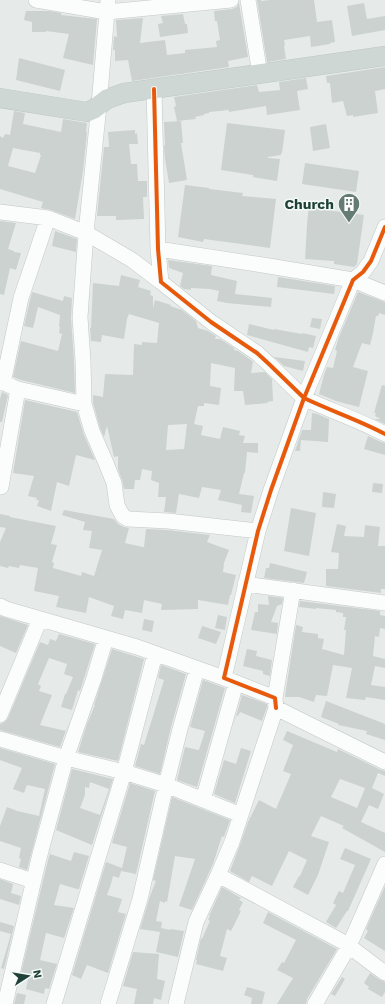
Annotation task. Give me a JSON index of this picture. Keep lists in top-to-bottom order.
{
  "places": {
    "building": ["Church"]
  },
  "north": "right"
}
